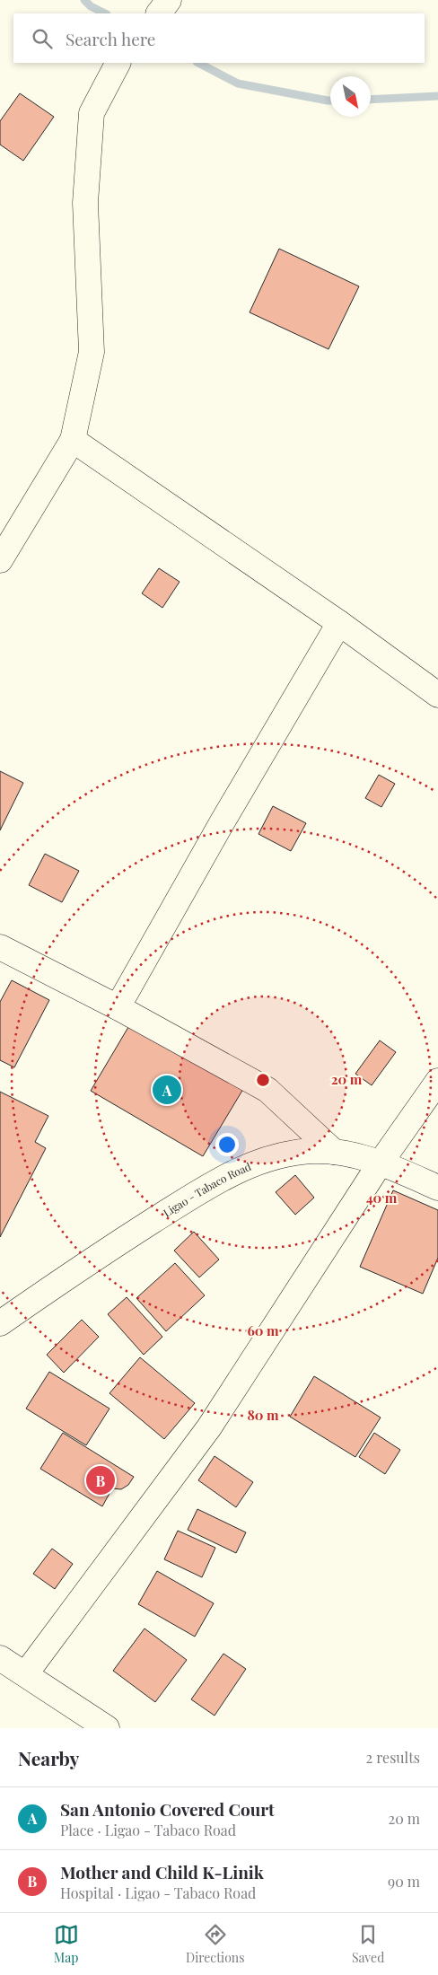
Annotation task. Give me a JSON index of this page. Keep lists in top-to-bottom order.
{
  "streets": {
    "street": ["Ligao - Tabaco Road"]
  },
  "north": "bottom right",
  "page": {
    "search": "Search here",
    "pins": ["A", "B"],
    "heading": ["Nearby", "2 results"],
    "list": [
      {
        "mark": "A",
        "name": "San Antonio Covered Court",
        "note": "Place · Ligao - Tabaco Road",
        "value": "20 m"
      },
      {
        "mark": "B",
        "name": "Mother and Child K-Linik",
        "note": "Hospital · Ligao - Tabaco Road",
        "value": "90 m"
      }
    ],
    "nav": ["Map", "Directions", "Saved"]
  },
  "rings": [
    "20 m",
    "40 m",
    "60 m",
    "80 m"
  ]
}
